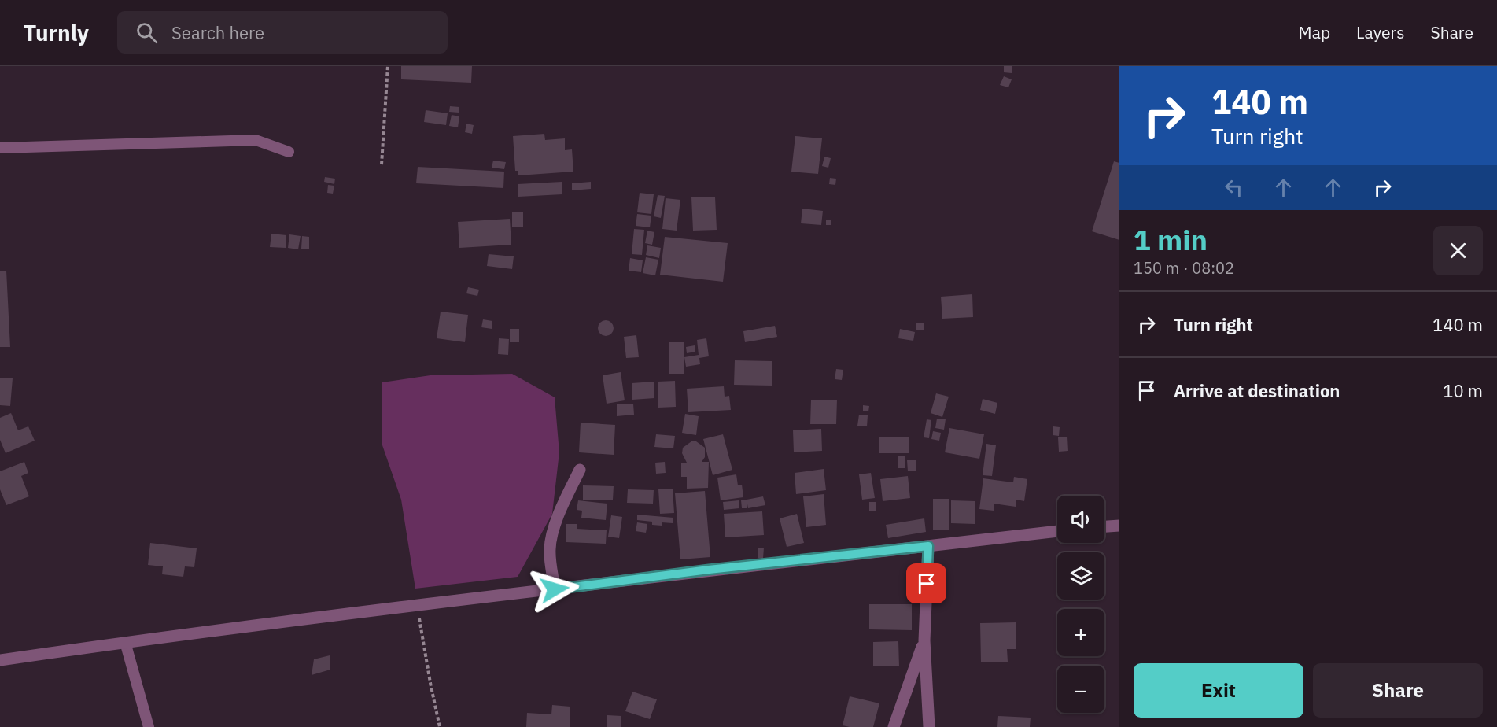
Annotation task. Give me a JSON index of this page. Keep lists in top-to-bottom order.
{
  "page": {
    "header": "Turnly",
    "search": "Search here",
    "nav": ["Map", "Layers", "Share"],
    "turn": ["140 m", "Turn right"],
    "heading": ["1 min", "150 m · 08:02"],
    "list": [
      {
        "name": "Turn right",
        "value": "140 m"
      },
      {
        "name": "Arrive at destination",
        "value": "10 m"
      }
    ],
    "map_buttons": ["+", "−"],
    "buttons": ["Exit", "Share"]
  }
}
